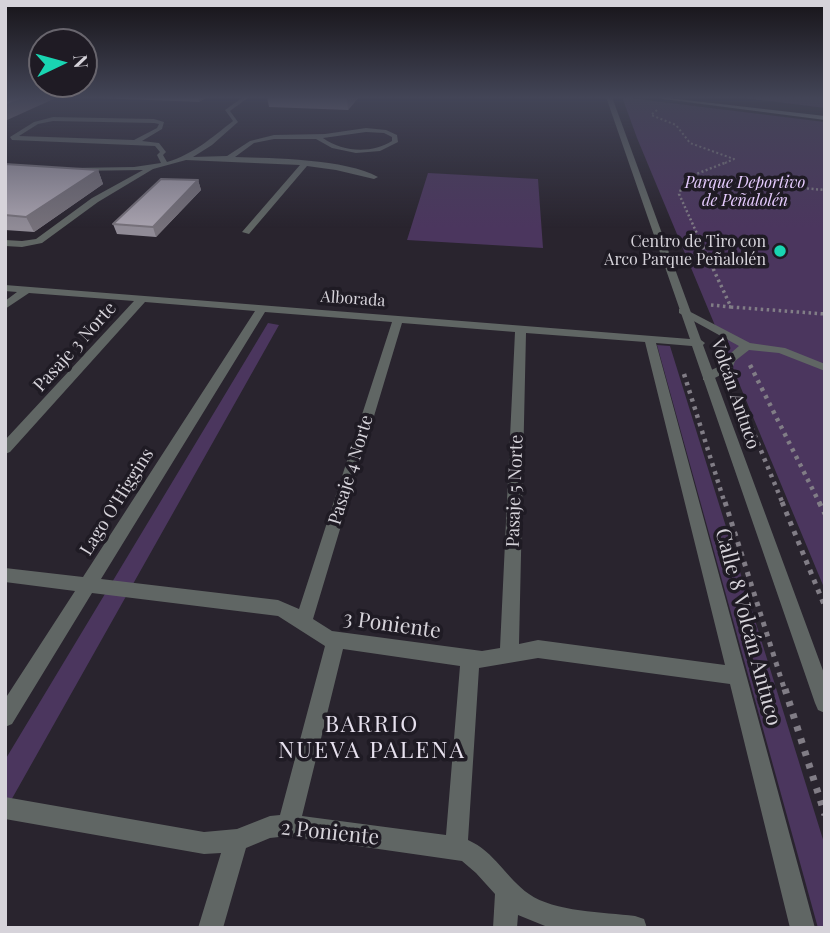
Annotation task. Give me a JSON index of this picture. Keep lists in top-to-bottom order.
{
  "streets": {
    "street": [
      "Alborada",
      "Pasaje 3 Norte",
      "Volcán Antuco",
      "Pasaje 4 Norte",
      "Pasaje 5 Norte",
      "Lago O'Higgins",
      "3 Poniente",
      "Calle 8 Volcán Antuco",
      "2 Poniente"
    ]
  },
  "crossings": [
    ["Alborada", "Pasaje 3 Norte"],
    ["Alborada", "Volcán Antuco"],
    ["Alborada", "Pasaje 4 Norte"],
    ["Alborada", "Pasaje 5 Norte"],
    ["Alborada", "Lago O'Higgins"],
    ["Alborada", "Calle 8 Volcán Antuco"],
    ["Pasaje 4 Norte", "3 Poniente"],
    ["Pasaje 5 Norte", "3 Poniente"],
    ["Lago O'Higgins", "3 Poniente"],
    ["3 Poniente", "Calle 8 Volcán Antuco"]
  ],
  "districts": ["BARRIO NUEVA PALENA"],
  "parks": ["Parque Deportivo de Peñalolén"],
  "places": ["Centro de Tiro con Arco Parque Peñalolén"],
  "north": "right"
}
